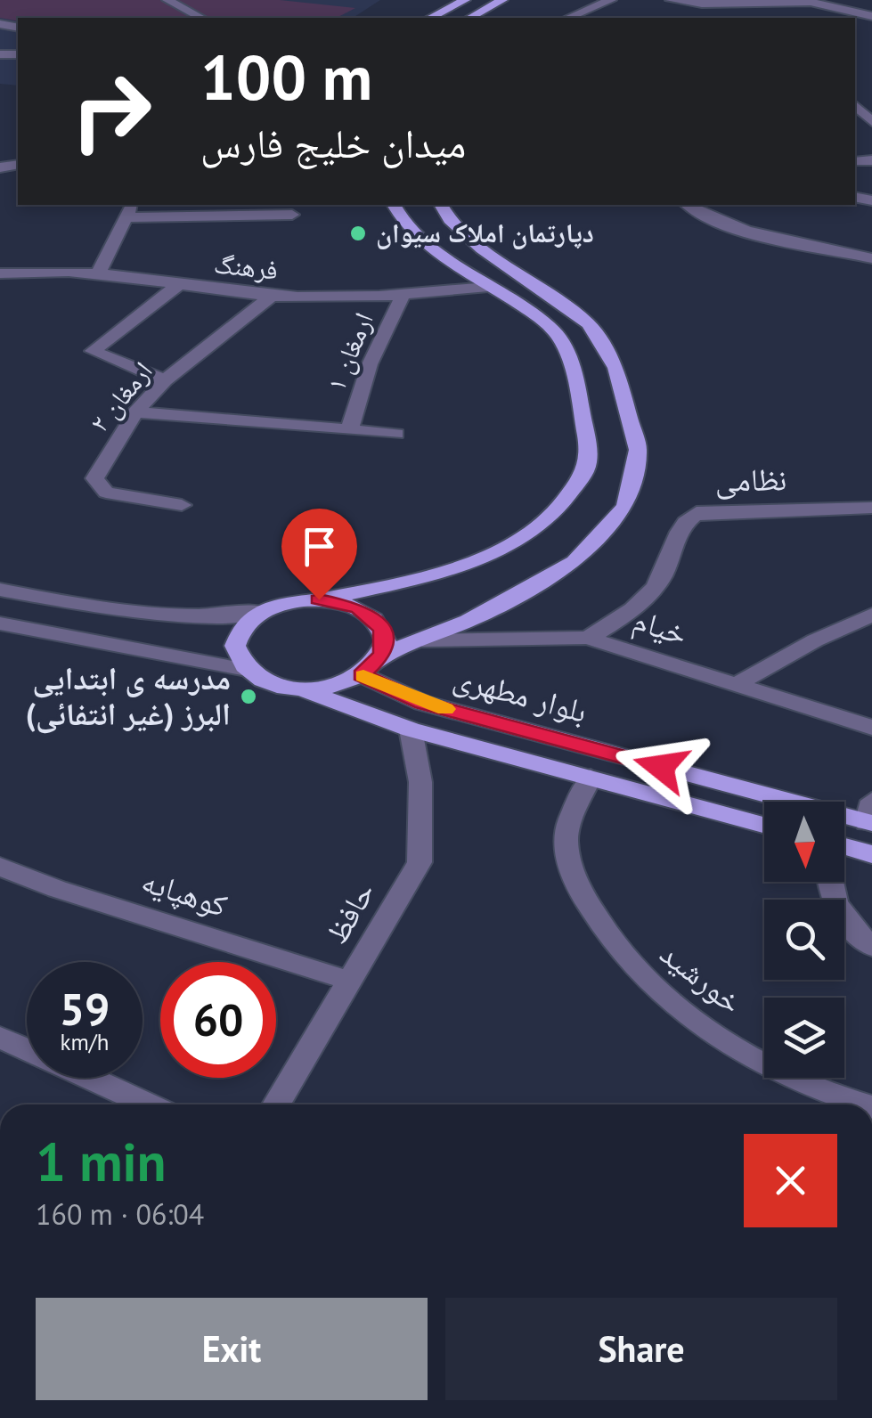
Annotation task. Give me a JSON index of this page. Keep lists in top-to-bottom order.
{
  "streets": {
    "main road": ["بلوار مطهری"],
    "street": [
      "فرهنگ",
      "ارمغان ۱",
      "ارمغان ۲",
      "نظامی",
      "خیام",
      "کوهپایه",
      "حافظ",
      "خورشید"
    ]
  },
  "crossings": [
    ["فرهنگ", "ارمغان ۱"],
    ["فرهنگ", "ارمغان ۲"],
    ["نظامی", "خیام"],
    ["بلوار مطهری", "حافظ"],
    ["بلوار مطهری", "خورشید"],
    ["کوهپایه", "حافظ"]
  ],
  "places": ["دپارتمان املاک سیوان", "مدرسه ی ابتدایی (غیر انتفائی) البرز"],
  "north": "bottom",
  "page": {
    "turn": ["100 m", "میدان خلیج فارس"],
    "speed": "59 km/h",
    "limit": "60",
    "heading": ["1 min", "160 m · 06:04"],
    "buttons": ["Exit", "Share"]
  }
}
